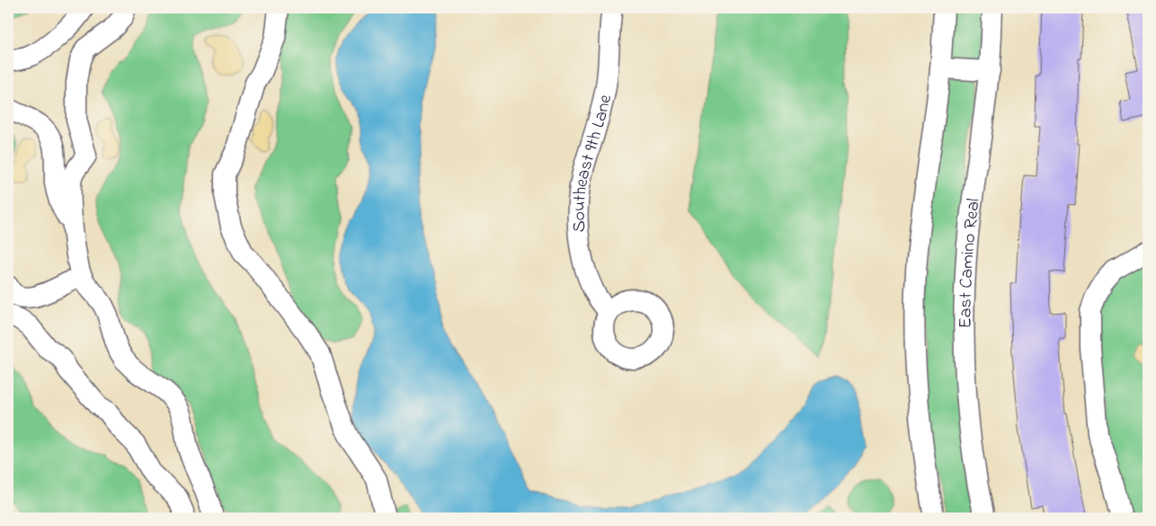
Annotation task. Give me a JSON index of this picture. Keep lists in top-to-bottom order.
{
  "streets": {
    "street": ["Southeast 9th Lane", "East Camino Real"]
  }
}
